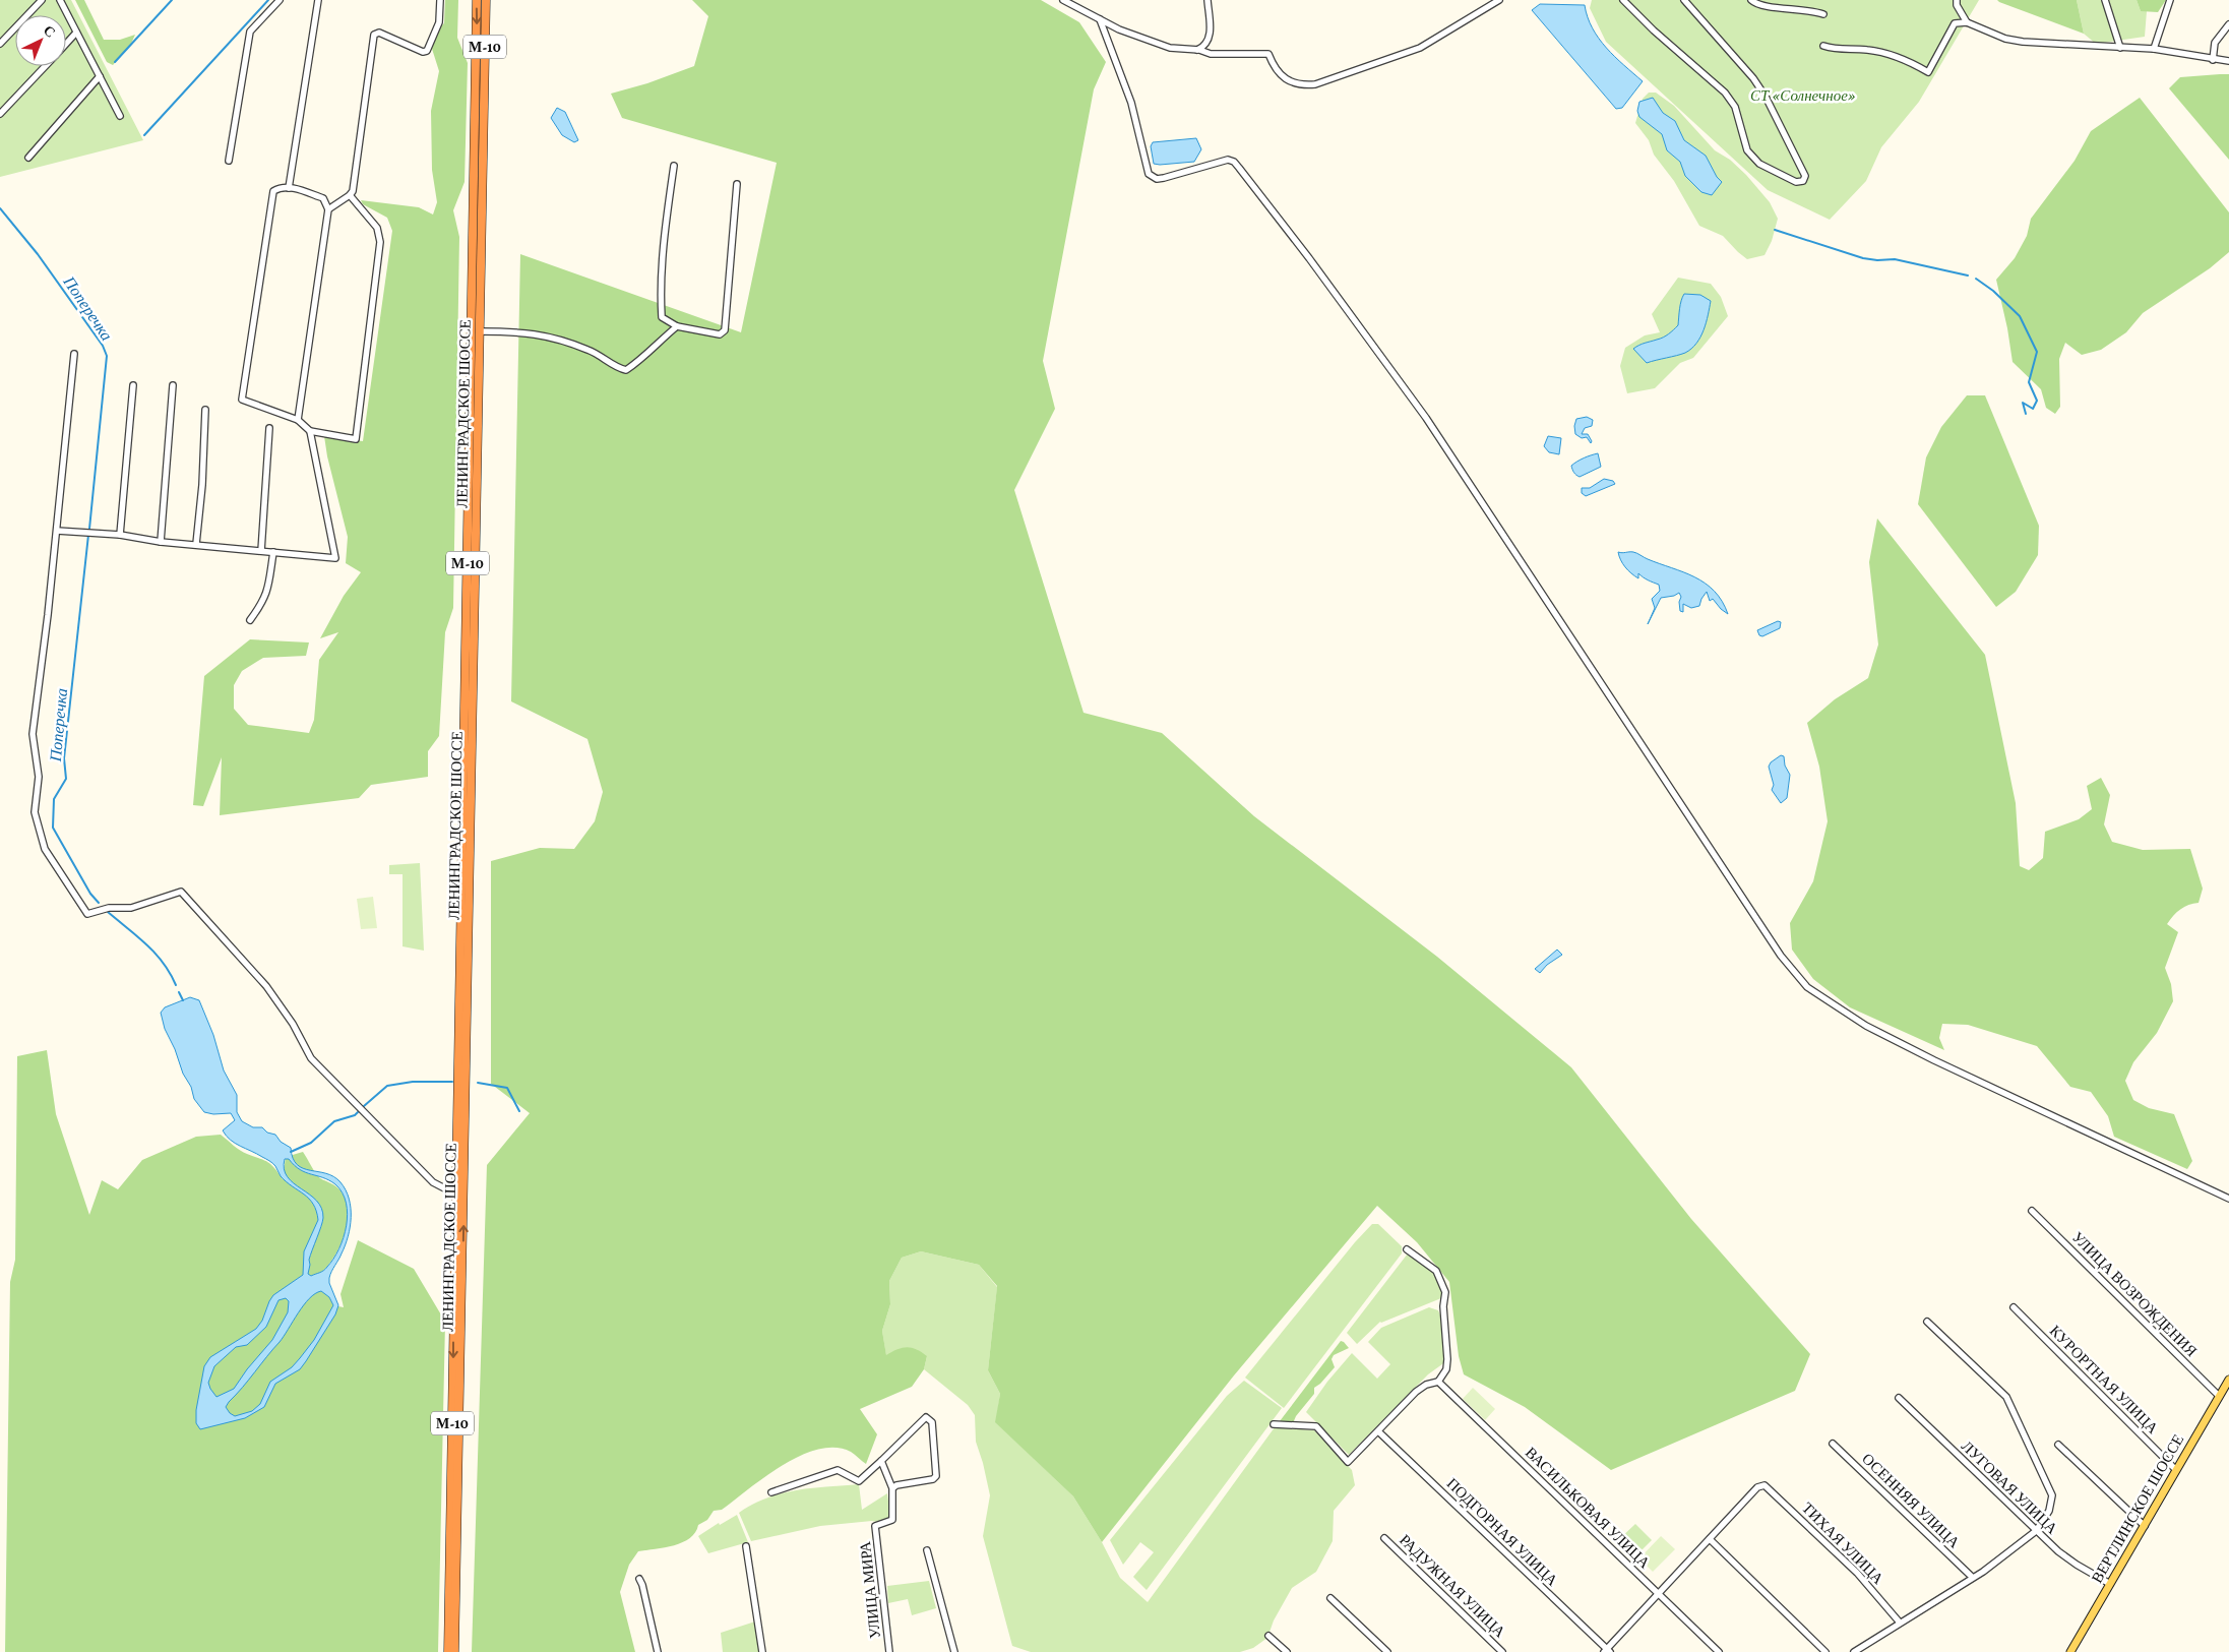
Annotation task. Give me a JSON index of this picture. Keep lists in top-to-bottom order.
{
  "streets": {
    "highway": ["М-10", "ЛЕНИНГРАДСКОЕ ШОССЕ"],
    "main road": ["ВЕРТЛИНСКОЕ ШОССЕ"],
    "street": [
      "УЛИЦА ВОЗРОЖДЕНИЯ",
      "КУРОРТНАЯ УЛИЦА",
      "ЛУГОВАЯ УЛИЦА",
      "ОСЕННЯЯ УЛИЦА",
      "ВАСИЛЬКОВАЯ УЛИЦА",
      "ПОДГОРНАЯ УЛИЦА",
      "ТИХАЯ УЛИЦА",
      "РАДУЖНАЯ УЛИЦА",
      "УЛИЦА МИРА"
    ]
  },
  "crossings": [
    ["УЛИЦА ВОЗРОЖДЕНИЯ", "ВЕРТЛИНСКОЕ ШОССЕ"],
    ["КУРОРТНАЯ УЛИЦА", "ВЕРТЛИНСКОЕ ШОССЕ"],
    ["ЛУГОВАЯ УЛИЦА", "ВЕРТЛИНСКОЕ ШОССЕ"]
  ],
  "water": ["Поперечка"],
  "parks": ["СТ «Солнечное»"],
  "north": "top right"
}
